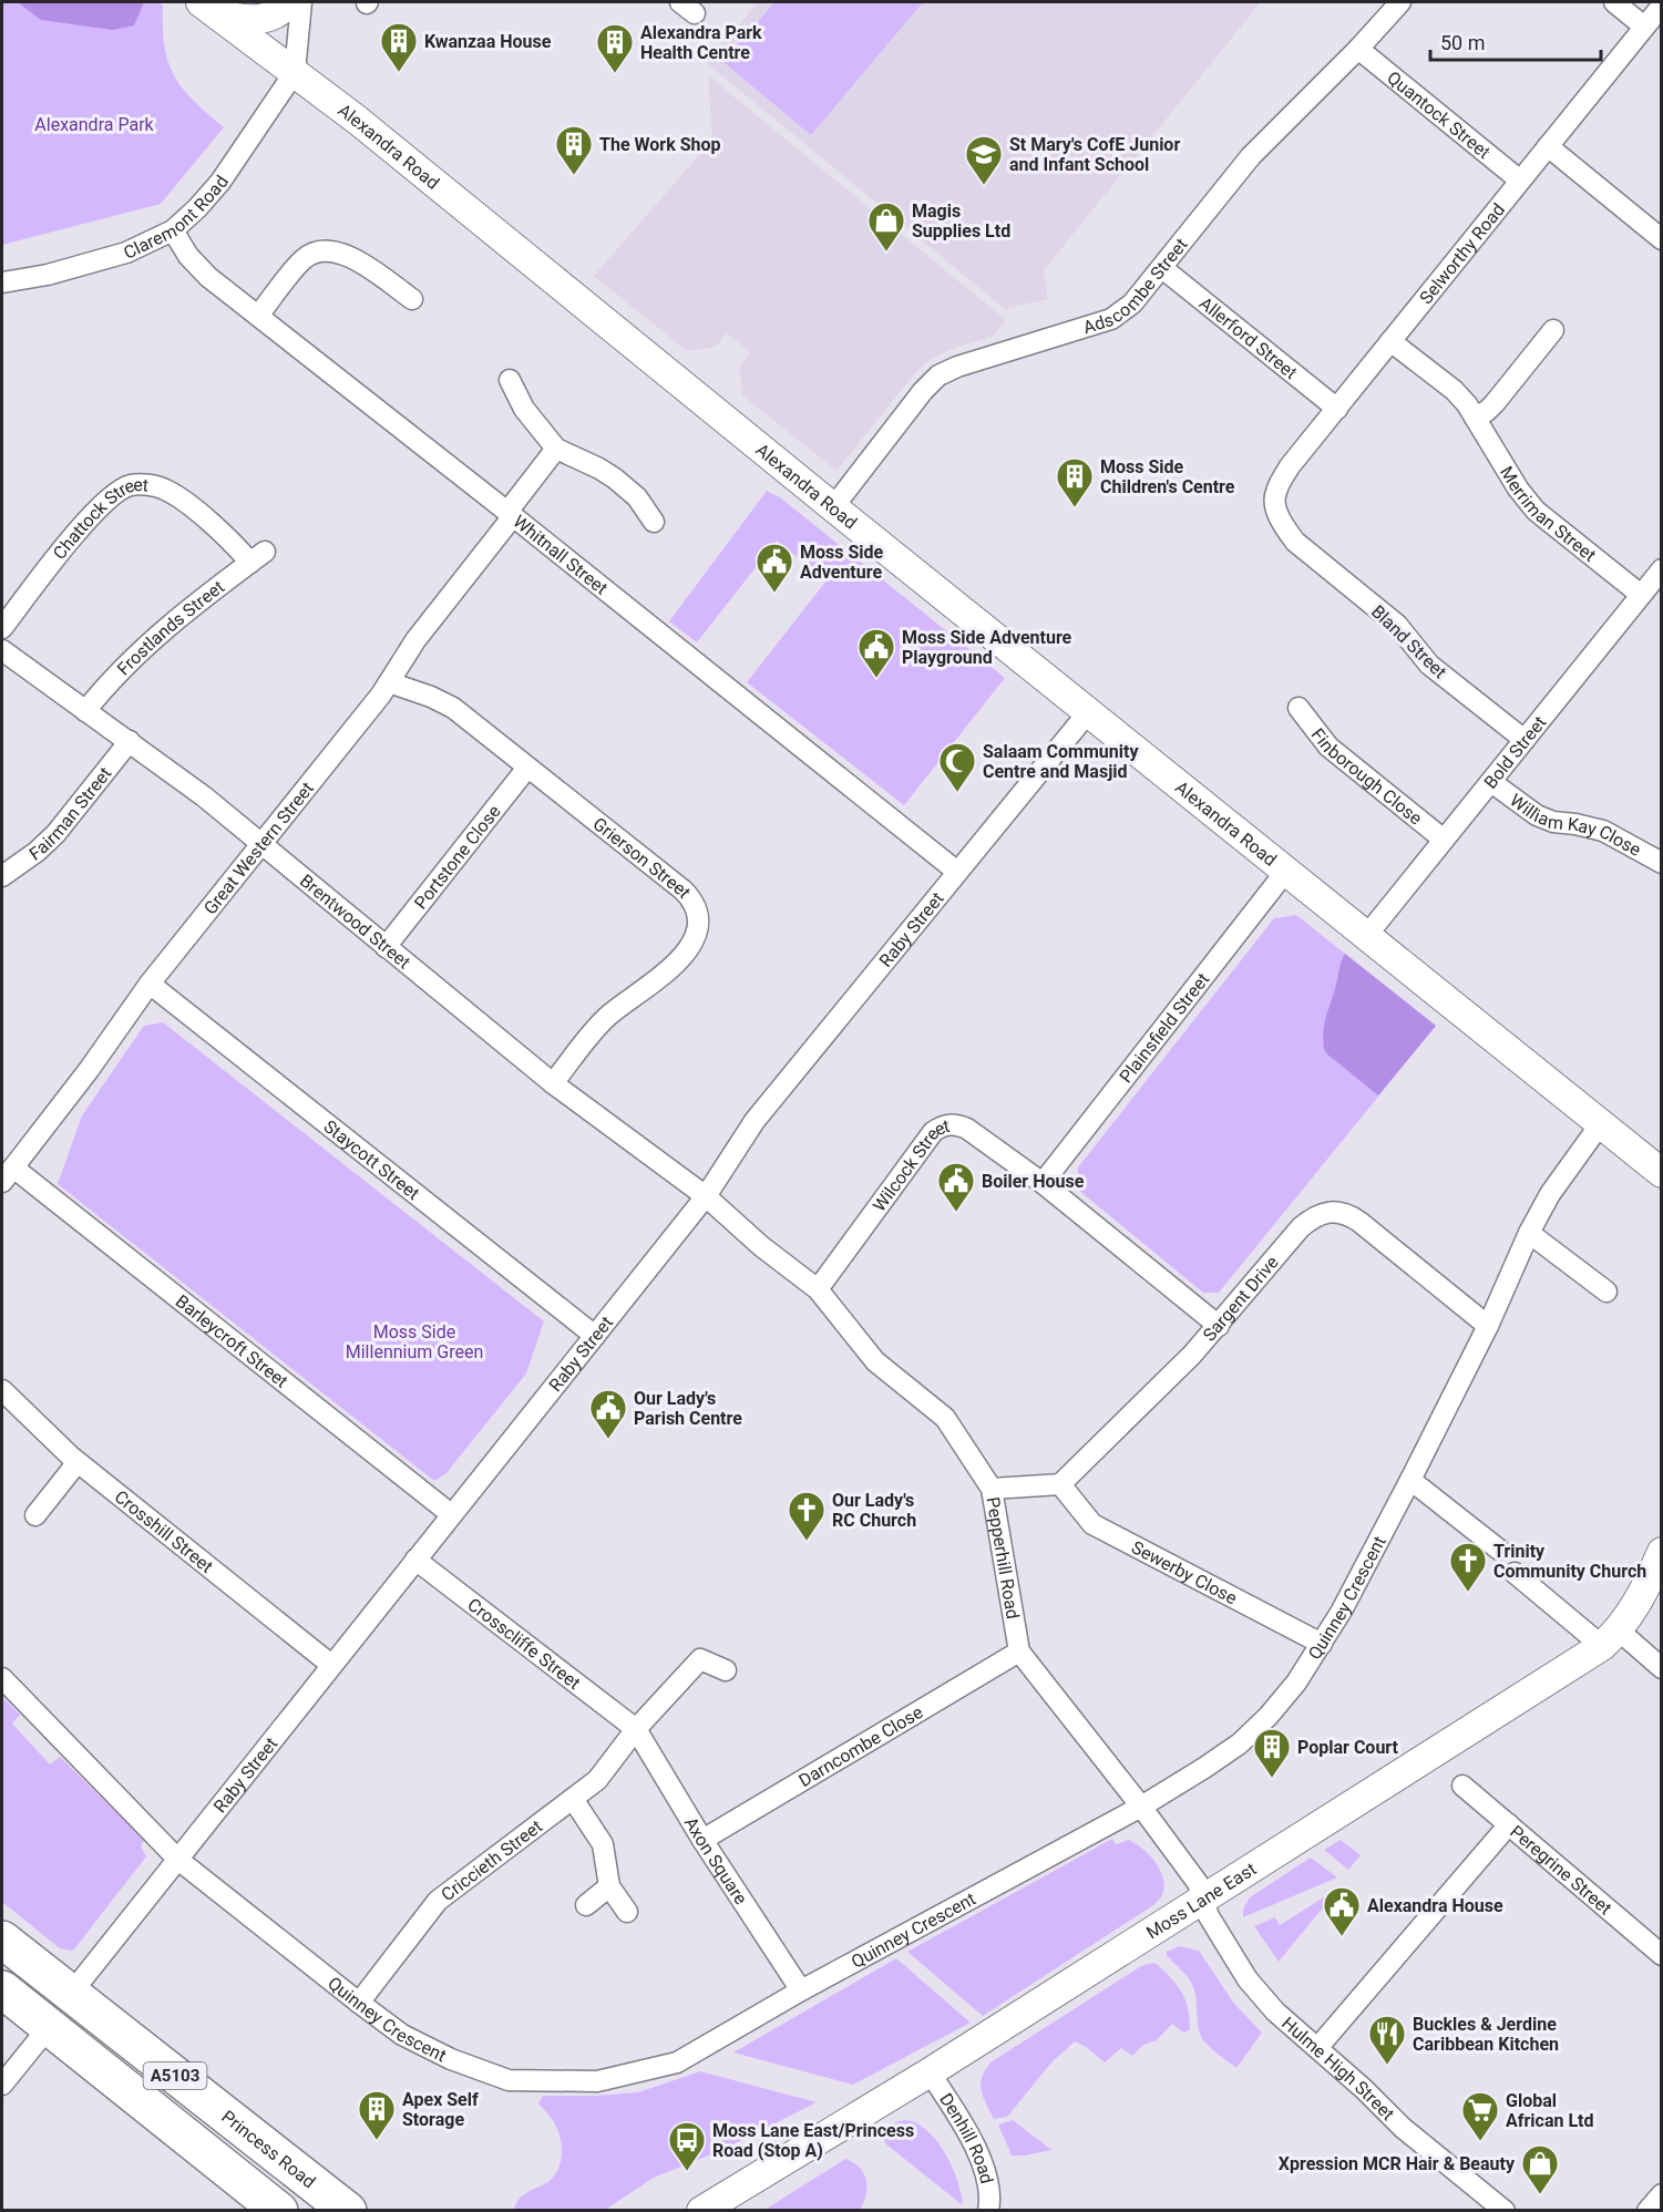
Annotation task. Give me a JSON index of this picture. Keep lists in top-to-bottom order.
{
  "streets": {
    "highway": ["A5103", "Princess Road"],
    "street": [
      "Quantock Street",
      "Alexandra Road",
      "Claremont Road",
      "Selworthy Road",
      "Adscombe Street",
      "Allerford Street",
      "Merriman Street",
      "Chattock Street",
      "Whitnall Street",
      "Frostlands Street",
      "Bland Street",
      "Bold Street",
      "Finborough Close",
      "Fairman Street",
      "William Kay Close",
      "Great Western Street",
      "Portstone Close",
      "Grierson Street",
      "Brentwood Street",
      "Raby Street",
      "Plainsfield Street",
      "Staycott Street",
      "Wilcock Street",
      "Sargent Drive",
      "Barleycroft Street",
      "Crosshill Street",
      "Pepperhill Road",
      "Sewerby Close",
      "Quinney Crescent",
      "Crosscliffe Street",
      "Darncombe Close",
      "Criccieth Street",
      "Axon Square",
      "Peregrine Street",
      "Moss Lane East",
      "Hulme High Street",
      "Denhill Road"
    ]
  },
  "crossings": [
    ["Quantock Street", "Selworthy Road"],
    ["Quantock Street", "Adscombe Street"],
    ["Alexandra Road", "Claremont Road"],
    ["Alexandra Road", "Adscombe Street"],
    ["Alexandra Road", "Bold Street"],
    ["Alexandra Road", "Raby Street"],
    ["Alexandra Road", "Plainsfield Street"],
    ["Alexandra Road", "Quinney Crescent"],
    ["Claremont Road", "Whitnall Street"],
    ["Selworthy Road", "Allerford Street"],
    ["Selworthy Road", "Merriman Street"],
    ["Selworthy Road", "Bland Street"],
    ["Adscombe Street", "Allerford Street"],
    ["Merriman Street", "Bold Street"],
    ["Chattock Street", "Frostlands Street"],
    ["Whitnall Street", "Great Western Street"],
    ["Whitnall Street", "Raby Street"],
    ["Frostlands Street", "Brentwood Street"],
    ["Bland Street", "Bold Street"],
    ["Bold Street", "Finborough Close"],
    ["Bold Street", "William Kay Close"],
    ["Fairman Street", "Brentwood Street"],
    ["Great Western Street", "Grierson Street"],
    ["Great Western Street", "Brentwood Street"],
    ["Great Western Street", "Staycott Street"],
    ["Great Western Street", "Barleycroft Street"],
    ["Portstone Close", "Grierson Street"],
    ["Portstone Close", "Brentwood Street"],
    ["Grierson Street", "Brentwood Street"],
    ["Brentwood Street", "Raby Street"],
    ["Brentwood Street", "Pepperhill Road"],
    ["Raby Street", "Staycott Street"],
    ["Raby Street", "Barleycroft Street"],
    ["Raby Street", "Crosshill Street"],
    ["Raby Street", "Pepperhill Road"],
    ["Raby Street", "Quinney Crescent"],
    ["Raby Street", "Crosscliffe Street"],
    ["Raby Street", "Princess Road"],
    ["Plainsfield Street", "Wilcock Street"],
    ["Wilcock Street", "Sargent Drive"],
    ["Wilcock Street", "Pepperhill Road"],
    ["Sargent Drive", "Sewerby Close"],
    ["Sargent Drive", "Quinney Crescent"],
    ["Pepperhill Road", "Quinney Crescent"],
    ["Pepperhill Road", "Darncombe Close"],
    ["Pepperhill Road", "Moss Lane East"],
    ["Pepperhill Road", "Hulme High Street"],
    ["Sewerby Close", "Quinney Crescent"],
    ["Quinney Crescent", "Criccieth Street"],
    ["Quinney Crescent", "Axon Square"],
    ["Crosscliffe Street", "Criccieth Street"],
    ["Crosscliffe Street", "Axon Square"],
    ["Darncombe Close", "Axon Square"],
    ["Criccieth Street", "Axon Square"],
    ["Moss Lane East", "Hulme High Street"],
    ["Moss Lane East", "Denhill Road"]
  ],
  "parks": ["Alexandra Park", "Moss Side Millennium Green"],
  "places": {
    "building": [
      "Kwanzaa House",
      "Alexandra Park Health Centre",
      "The Work Shop",
      "Moss Side Children's Centre",
      "Poplar Court",
      "Apex Self Storage"
    ],
    "school or university": ["St Mary's CofE Junior and Infant School"],
    "shop": ["Magis Supplies Ltd", "Xpression MCR Hair & Beauty"],
    "public building": [
      "Moss Side Adventure",
      "Moss Side Adventure Playground",
      "Boiler House",
      "Our Lady's Parish Centre",
      "Alexandra House"
    ],
    "mosque": ["Salaam Community Centre and Masjid"],
    "church": ["Our Lady's RC Church", "Trinity Community Church"],
    "restaurant": ["Buckles & Jerdine Caribbean Kitchen"],
    "supermarket": ["Global African Ltd"],
    "bus stop": ["Moss Lane East/Princess Road (Stop A)"]
  },
  "scale_bar": "50 m"
}
